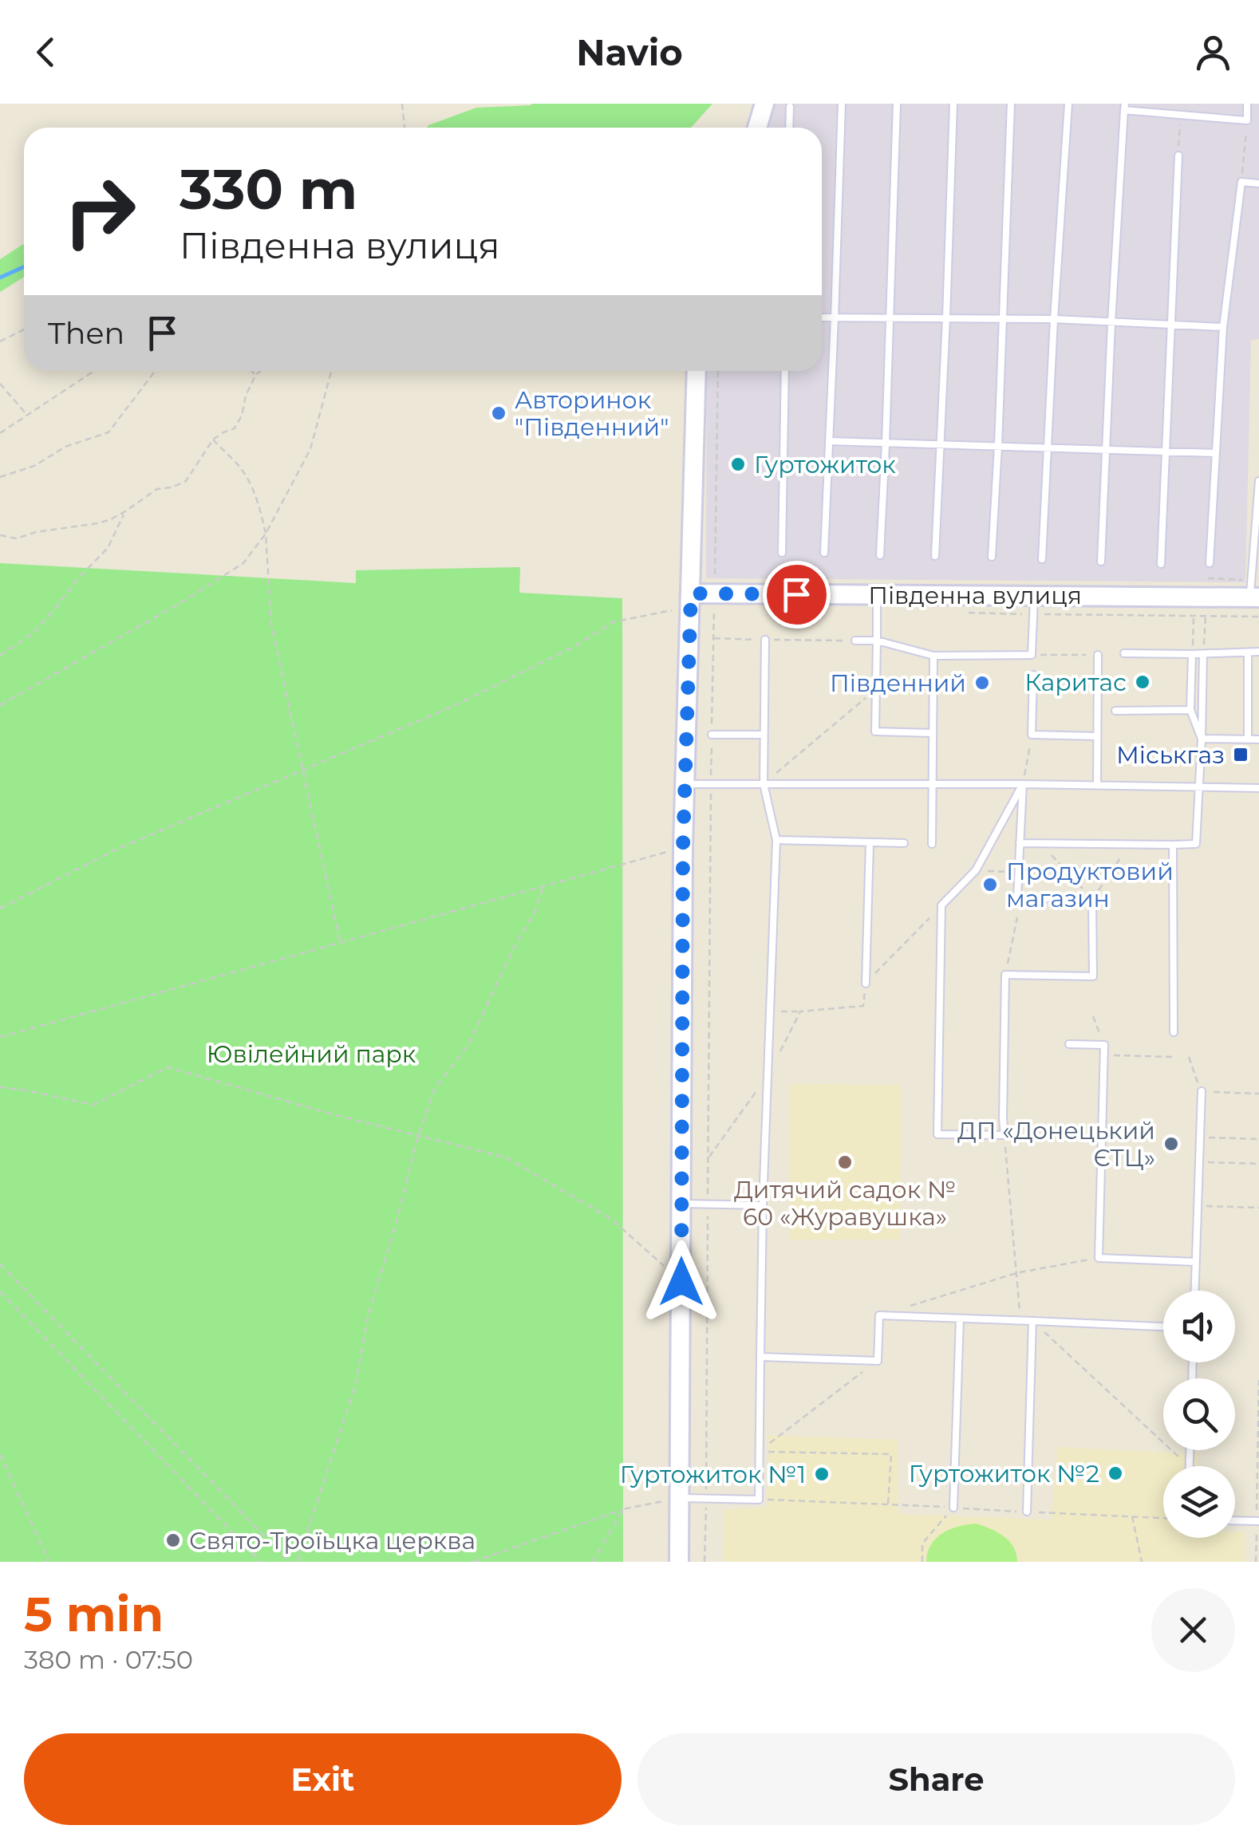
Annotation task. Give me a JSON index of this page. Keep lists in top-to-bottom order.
{
  "streets": {
    "street": ["Південна вулиця"]
  },
  "parks": ["Ювілейний парк"],
  "places": {
    "other": [
      "Авторинок \"Південний\"",
      "Гуртожиток",
      "Каритас",
      "Південний",
      "Продуктовий магазин",
      "ДП «Донецький ЄТЦ»",
      "Дитячий садок № 60 «Журавушка»",
      "Гуртожиток №2",
      "Гуртожиток №1",
      "Свято-Троїьцка церква"
    ],
    "transit": ["Міськгаз"]
  },
  "page": {
    "header": "Navio",
    "turn": ["330 m", "Південна вулиця"],
    "then": "Then",
    "heading": ["5 min", "380 m · 07:50"],
    "buttons": ["Exit", "Share"]
  }
}
